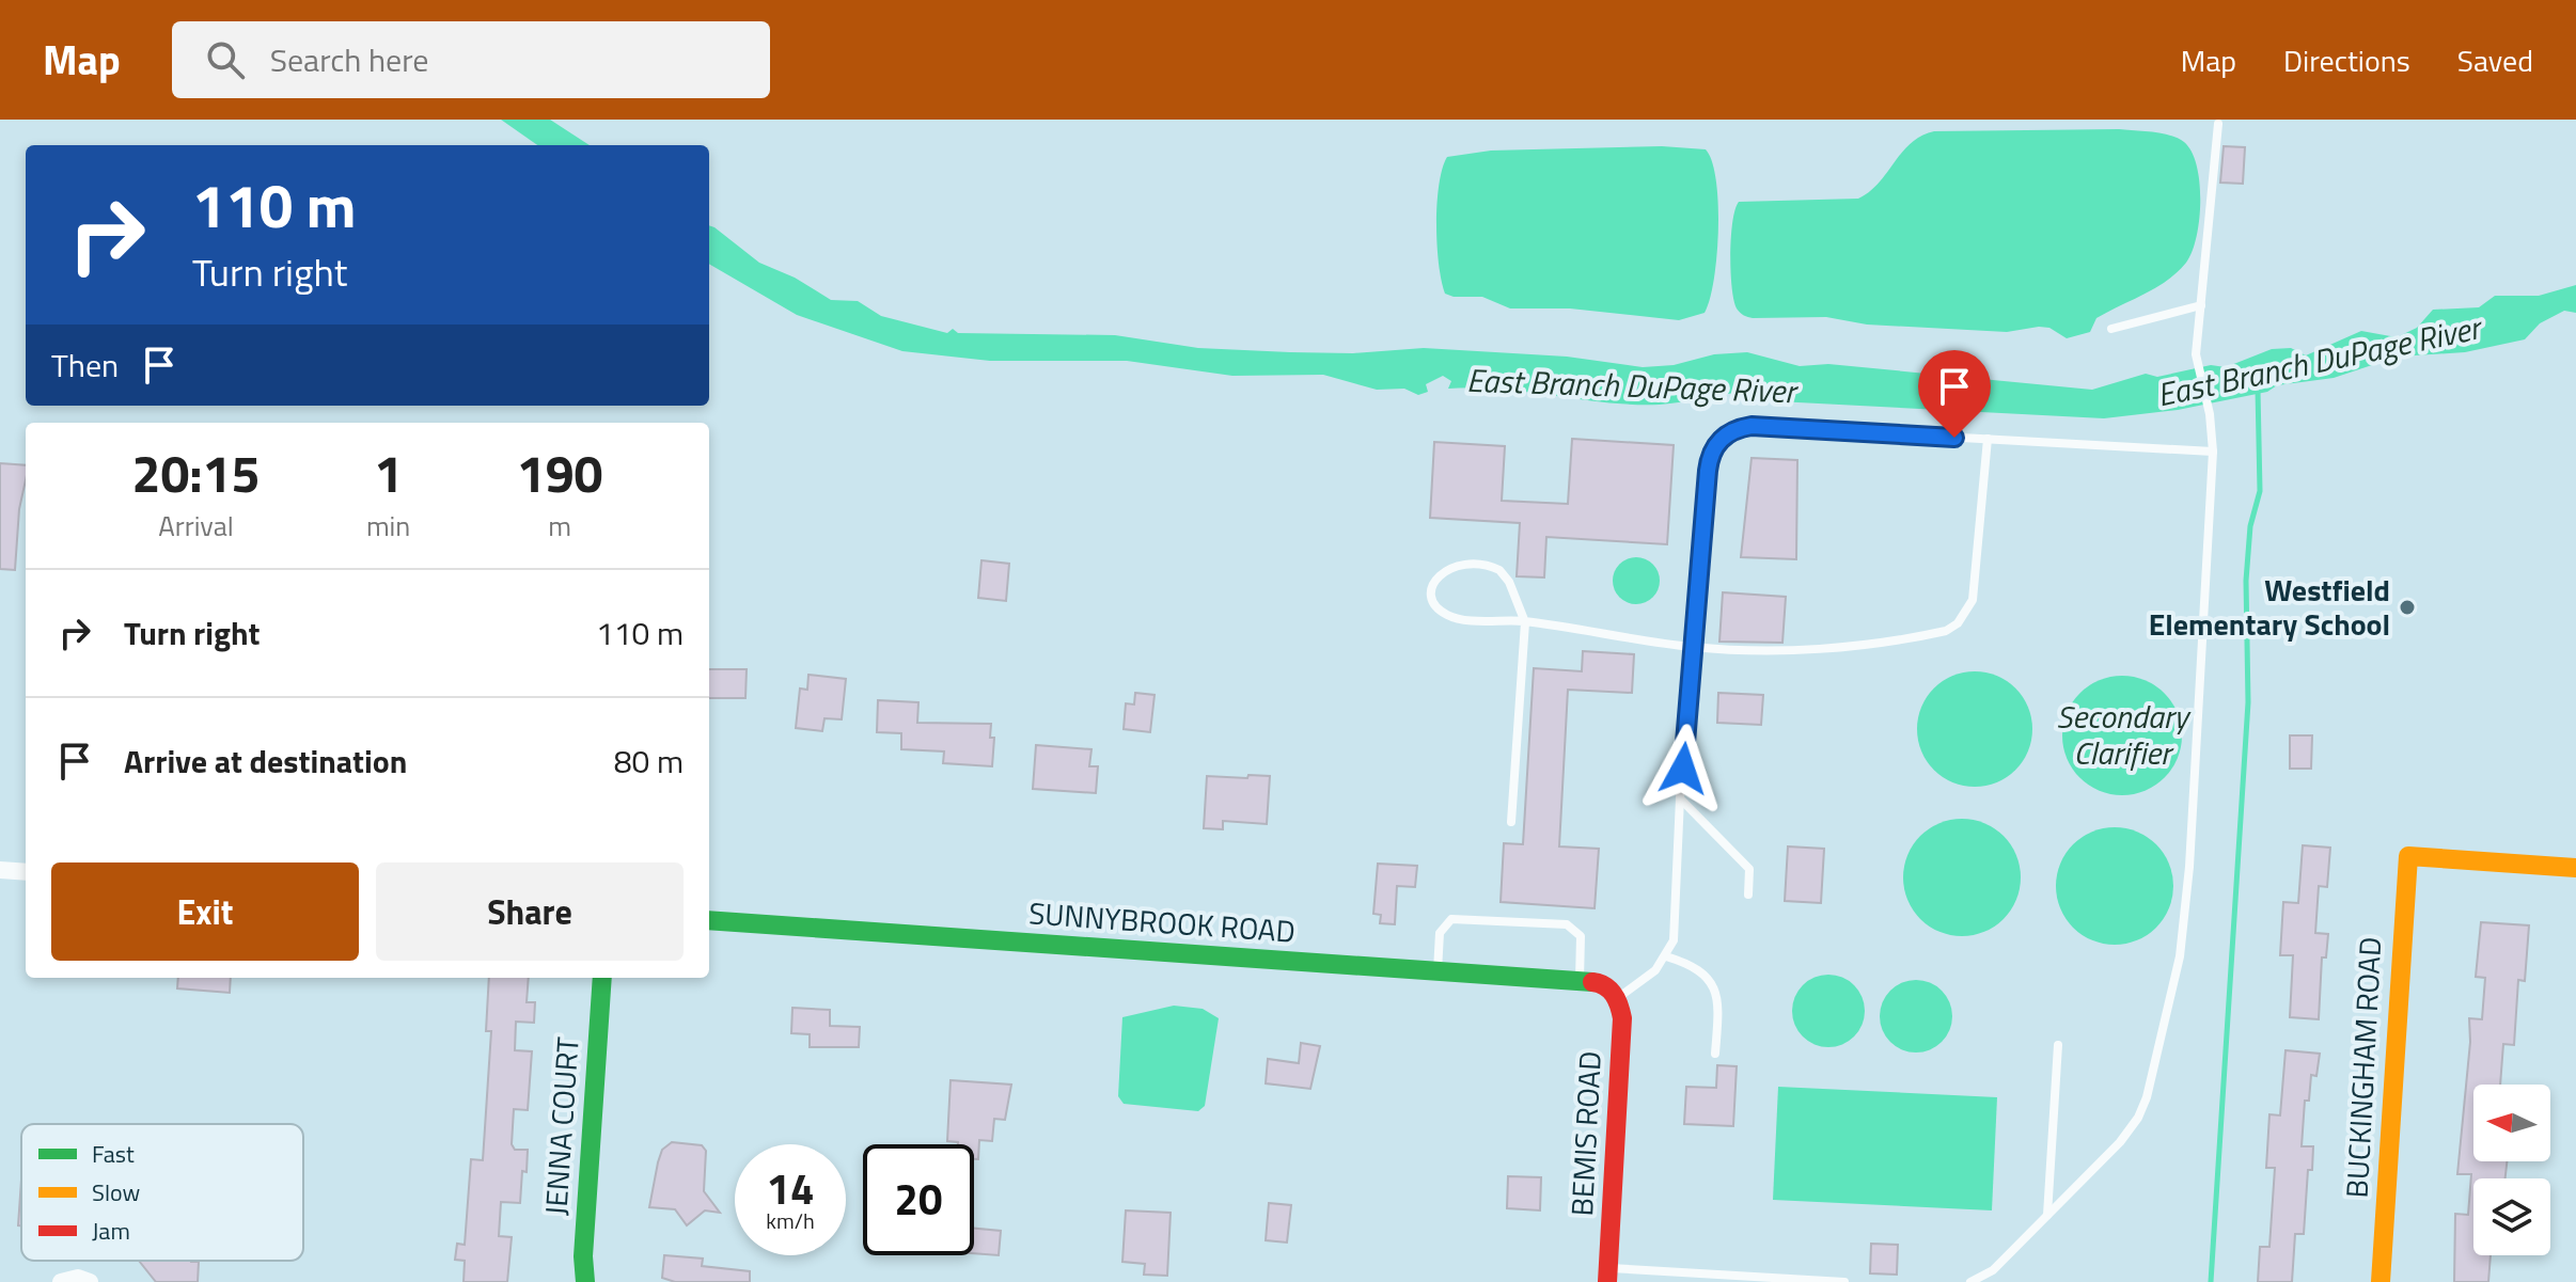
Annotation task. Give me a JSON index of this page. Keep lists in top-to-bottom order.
{
  "streets": {
    "street": [
      "SUNNYBROOK ROAD",
      "BUCKINGHAM ROAD",
      "JENNA COURT",
      "BEMIS ROAD"
    ]
  },
  "crossings": [
    ["SUNNYBROOK ROAD", "BEMIS ROAD"]
  ],
  "water": ["East Branch DuPage River", "Secondary Clarifier"],
  "places": ["Westfield Elementary School"],
  "legend": ["Fast", "Slow", "Jam"],
  "north": "left",
  "page": {
    "header": "Map",
    "search": "Search here",
    "nav": ["Map", "Directions", "Saved"],
    "turn": ["110 m", "Turn right"],
    "then": "Then",
    "eta": [
      "20:15",
      "Arrival",
      "1",
      "min",
      "190",
      "m"
    ],
    "list": [
      {
        "name": "Turn right",
        "value": "110 m"
      },
      {
        "name": "Arrive at destination",
        "value": "80 m"
      }
    ],
    "buttons": ["Exit", "Share"],
    "speed": "14 km/h",
    "limit": "20"
  }
}
